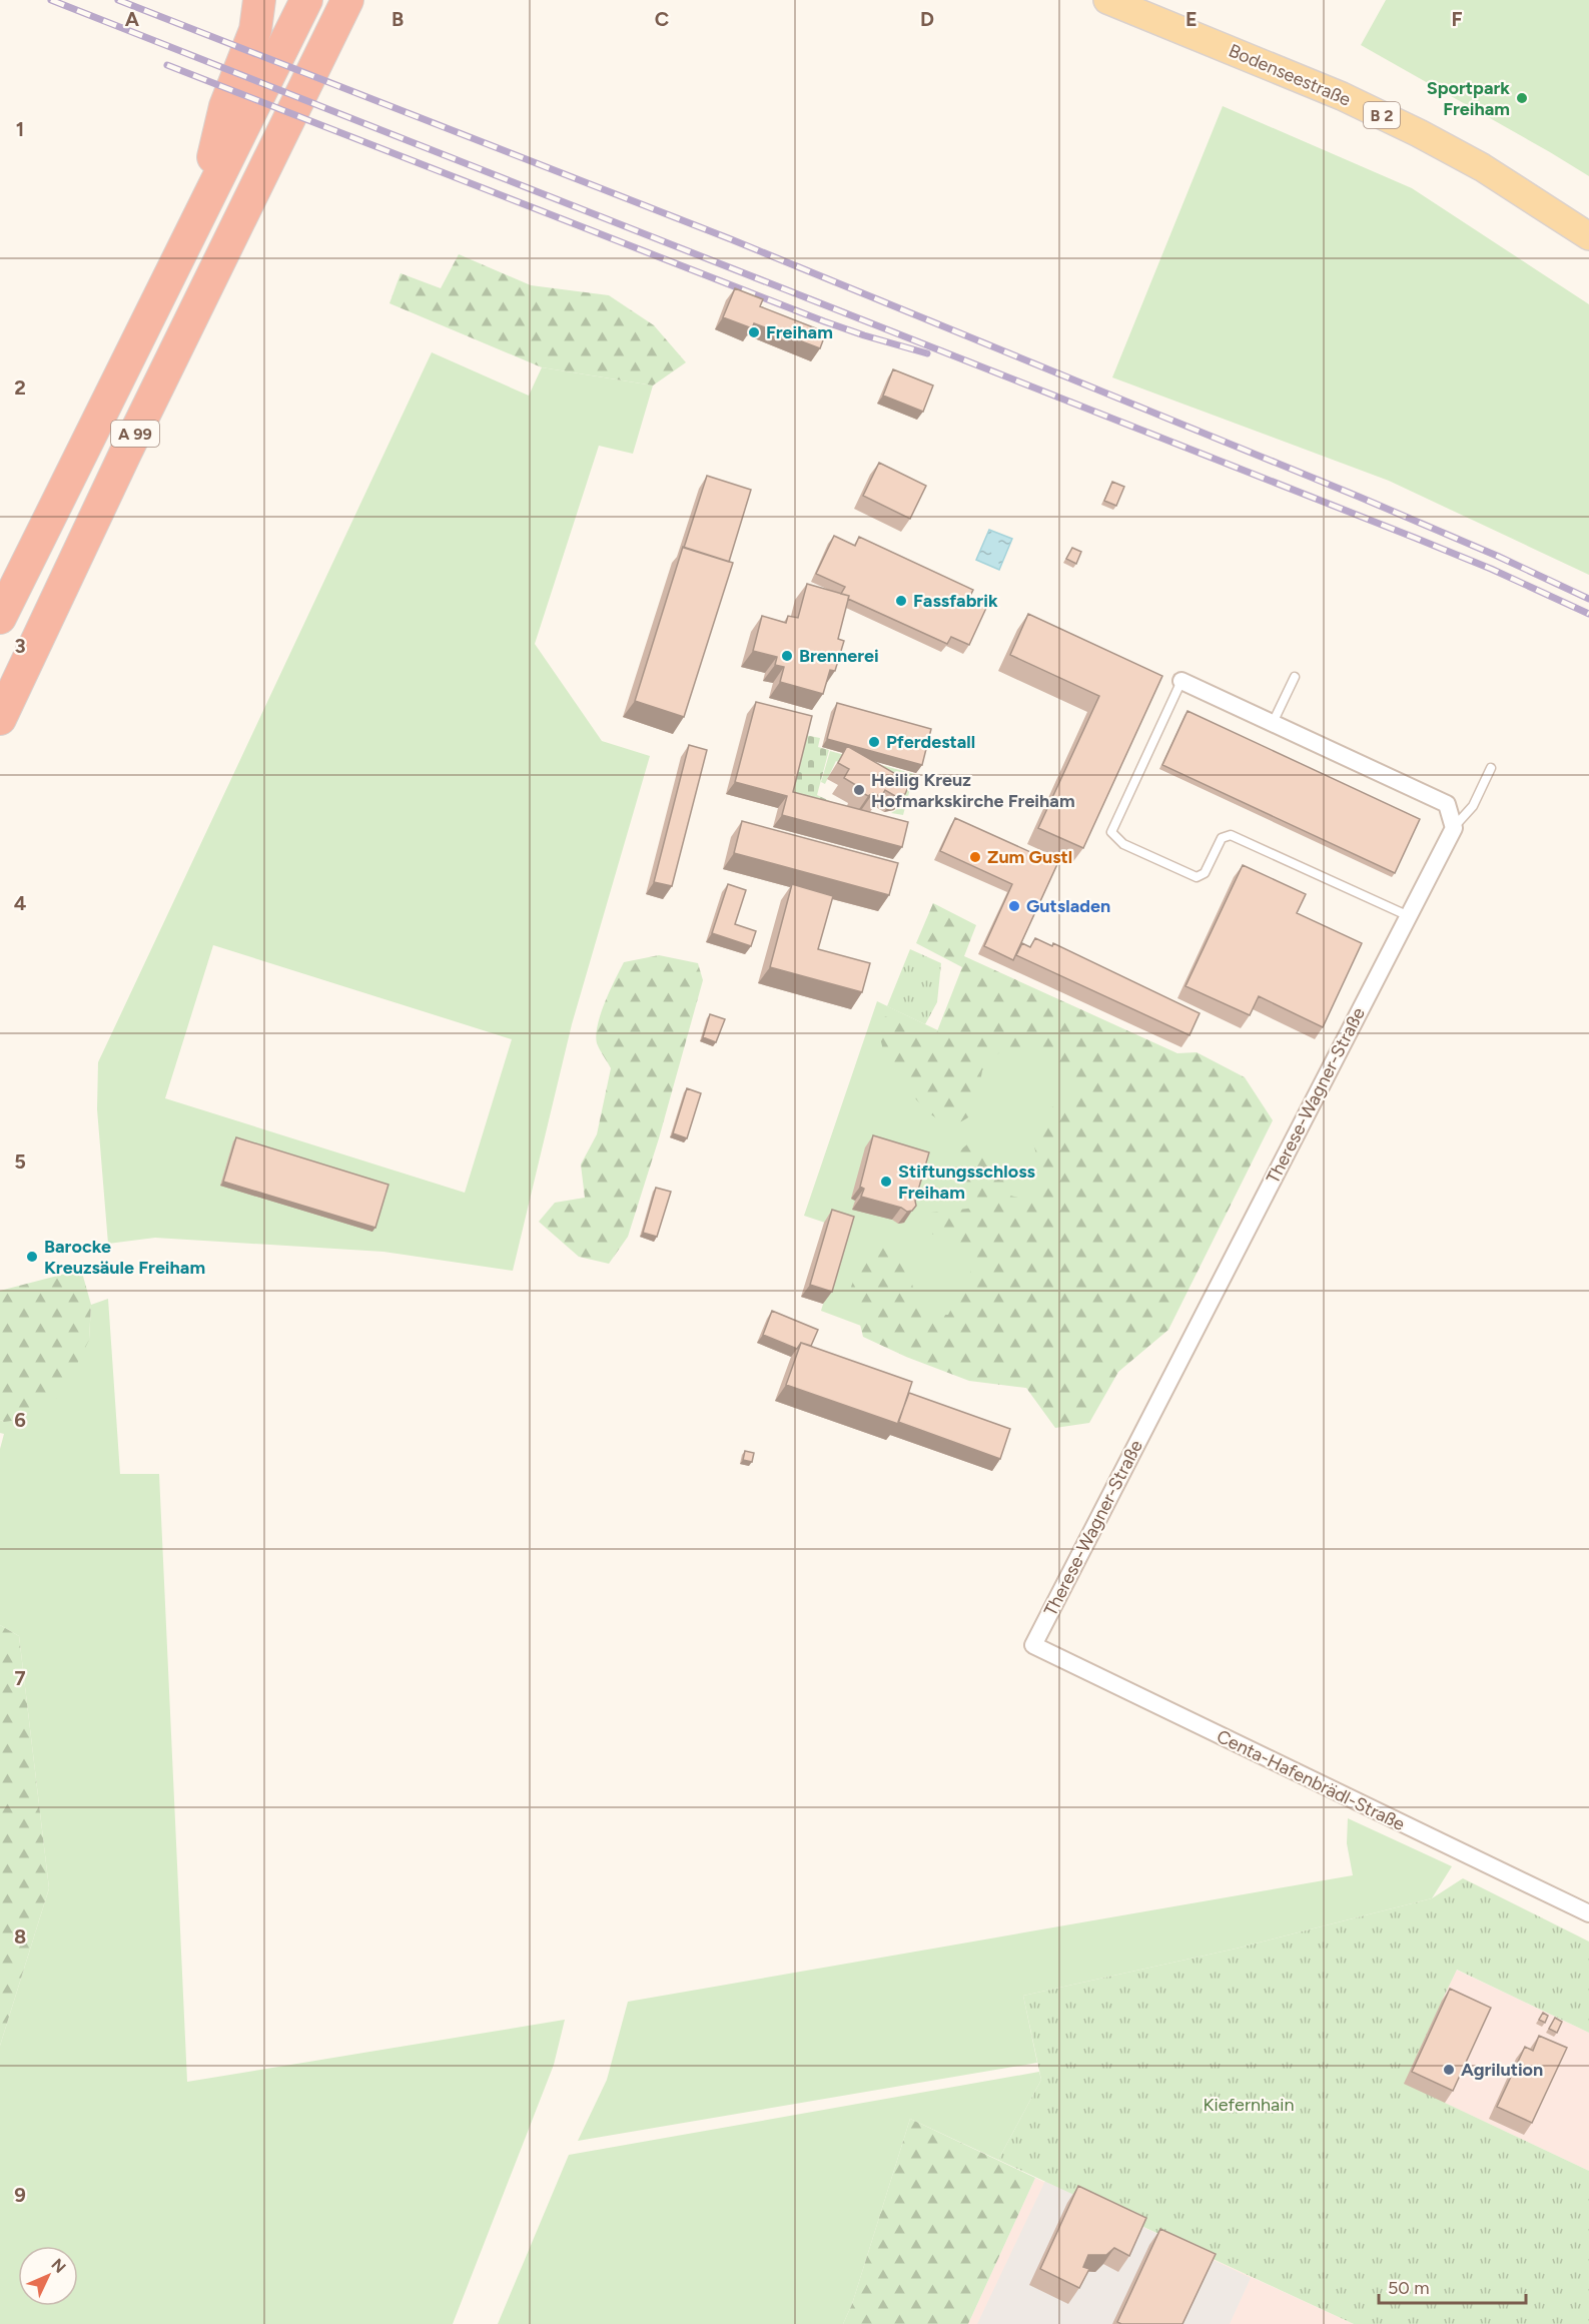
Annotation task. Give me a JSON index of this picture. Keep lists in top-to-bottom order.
{
  "streets": {
    "highway": ["A 99"],
    "main road": ["Bodenseestraße", "B 2"],
    "street": ["Therese-Wagner-Straße", "Centa-Hafenbrädl-Straße"]
  },
  "crossings": [
    ["Therese-Wagner-Straße", "Centa-Hafenbrädl-Straße"]
  ],
  "parks": ["Kiefernhain"],
  "places": [
    "Sportpark Freiham",
    "Freiham",
    "Fassfabrik",
    "Brennerei",
    "Pferdestall",
    "Heilig Kreuz Hofmarkskirche Freiham",
    "Zum Gustl",
    "Gutsladen",
    "Stiftungsschloss Freiham",
    "Barocke Kreuzsäule Freiham",
    "Agrilution"
  ],
  "scale_bar": "50 m",
  "north": "top right",
  "grid": {
    "columns": [
      "A",
      "B",
      "C",
      "D",
      "E",
      "F"
    ],
    "rows": [
      "1",
      "2",
      "3",
      "4",
      "5",
      "6",
      "7",
      "8",
      "9"
    ]
  }
}
